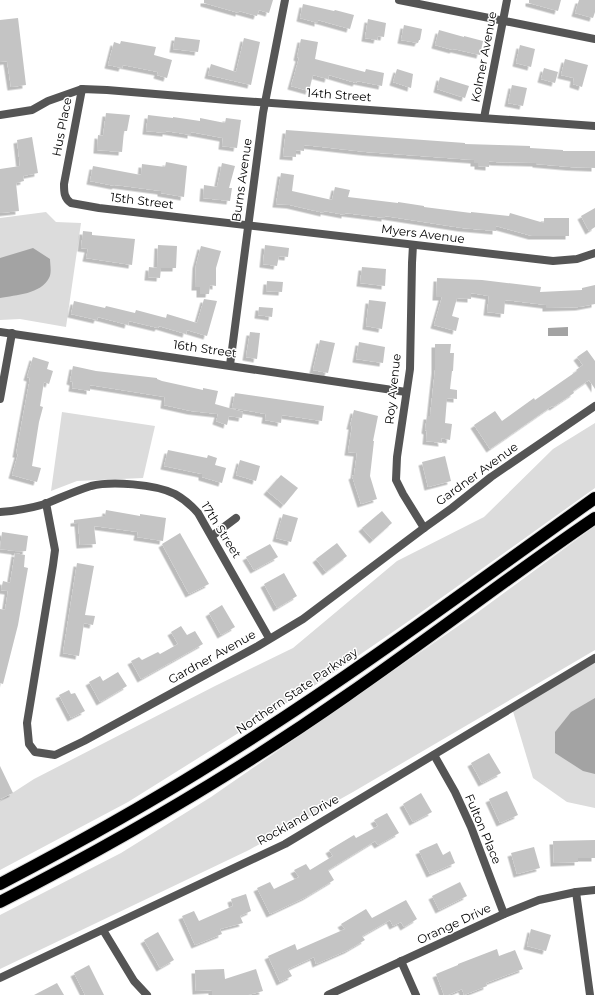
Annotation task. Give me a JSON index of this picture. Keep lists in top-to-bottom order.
{
  "streets": {
    "highway": ["Northern State Parkway"],
    "street": [
      "Kolmer Avenue",
      "14th Street",
      "Hus Place",
      "Burns Avenue",
      "15th Street",
      "Myers Avenue",
      "16th Street",
      "Roy Avenue",
      "Gardner Avenue",
      "17th Street",
      "Rockland Drive",
      "Fulton Place",
      "Orange Drive"
    ]
  },
  "crossings": [
    ["Kolmer Avenue", "14th Street"],
    ["14th Street", "Hus Place"],
    ["14th Street", "Burns Avenue"],
    ["Hus Place", "15th Street"],
    ["Burns Avenue", "15th Street"],
    ["Burns Avenue", "Myers Avenue"],
    ["Burns Avenue", "16th Street"],
    ["15th Street", "Myers Avenue"],
    ["Myers Avenue", "Roy Avenue"],
    ["16th Street", "Roy Avenue"],
    ["Roy Avenue", "Gardner Avenue"],
    ["Gardner Avenue", "17th Street"],
    ["Rockland Drive", "Fulton Place"],
    ["Fulton Place", "Orange Drive"]
  ]
}
